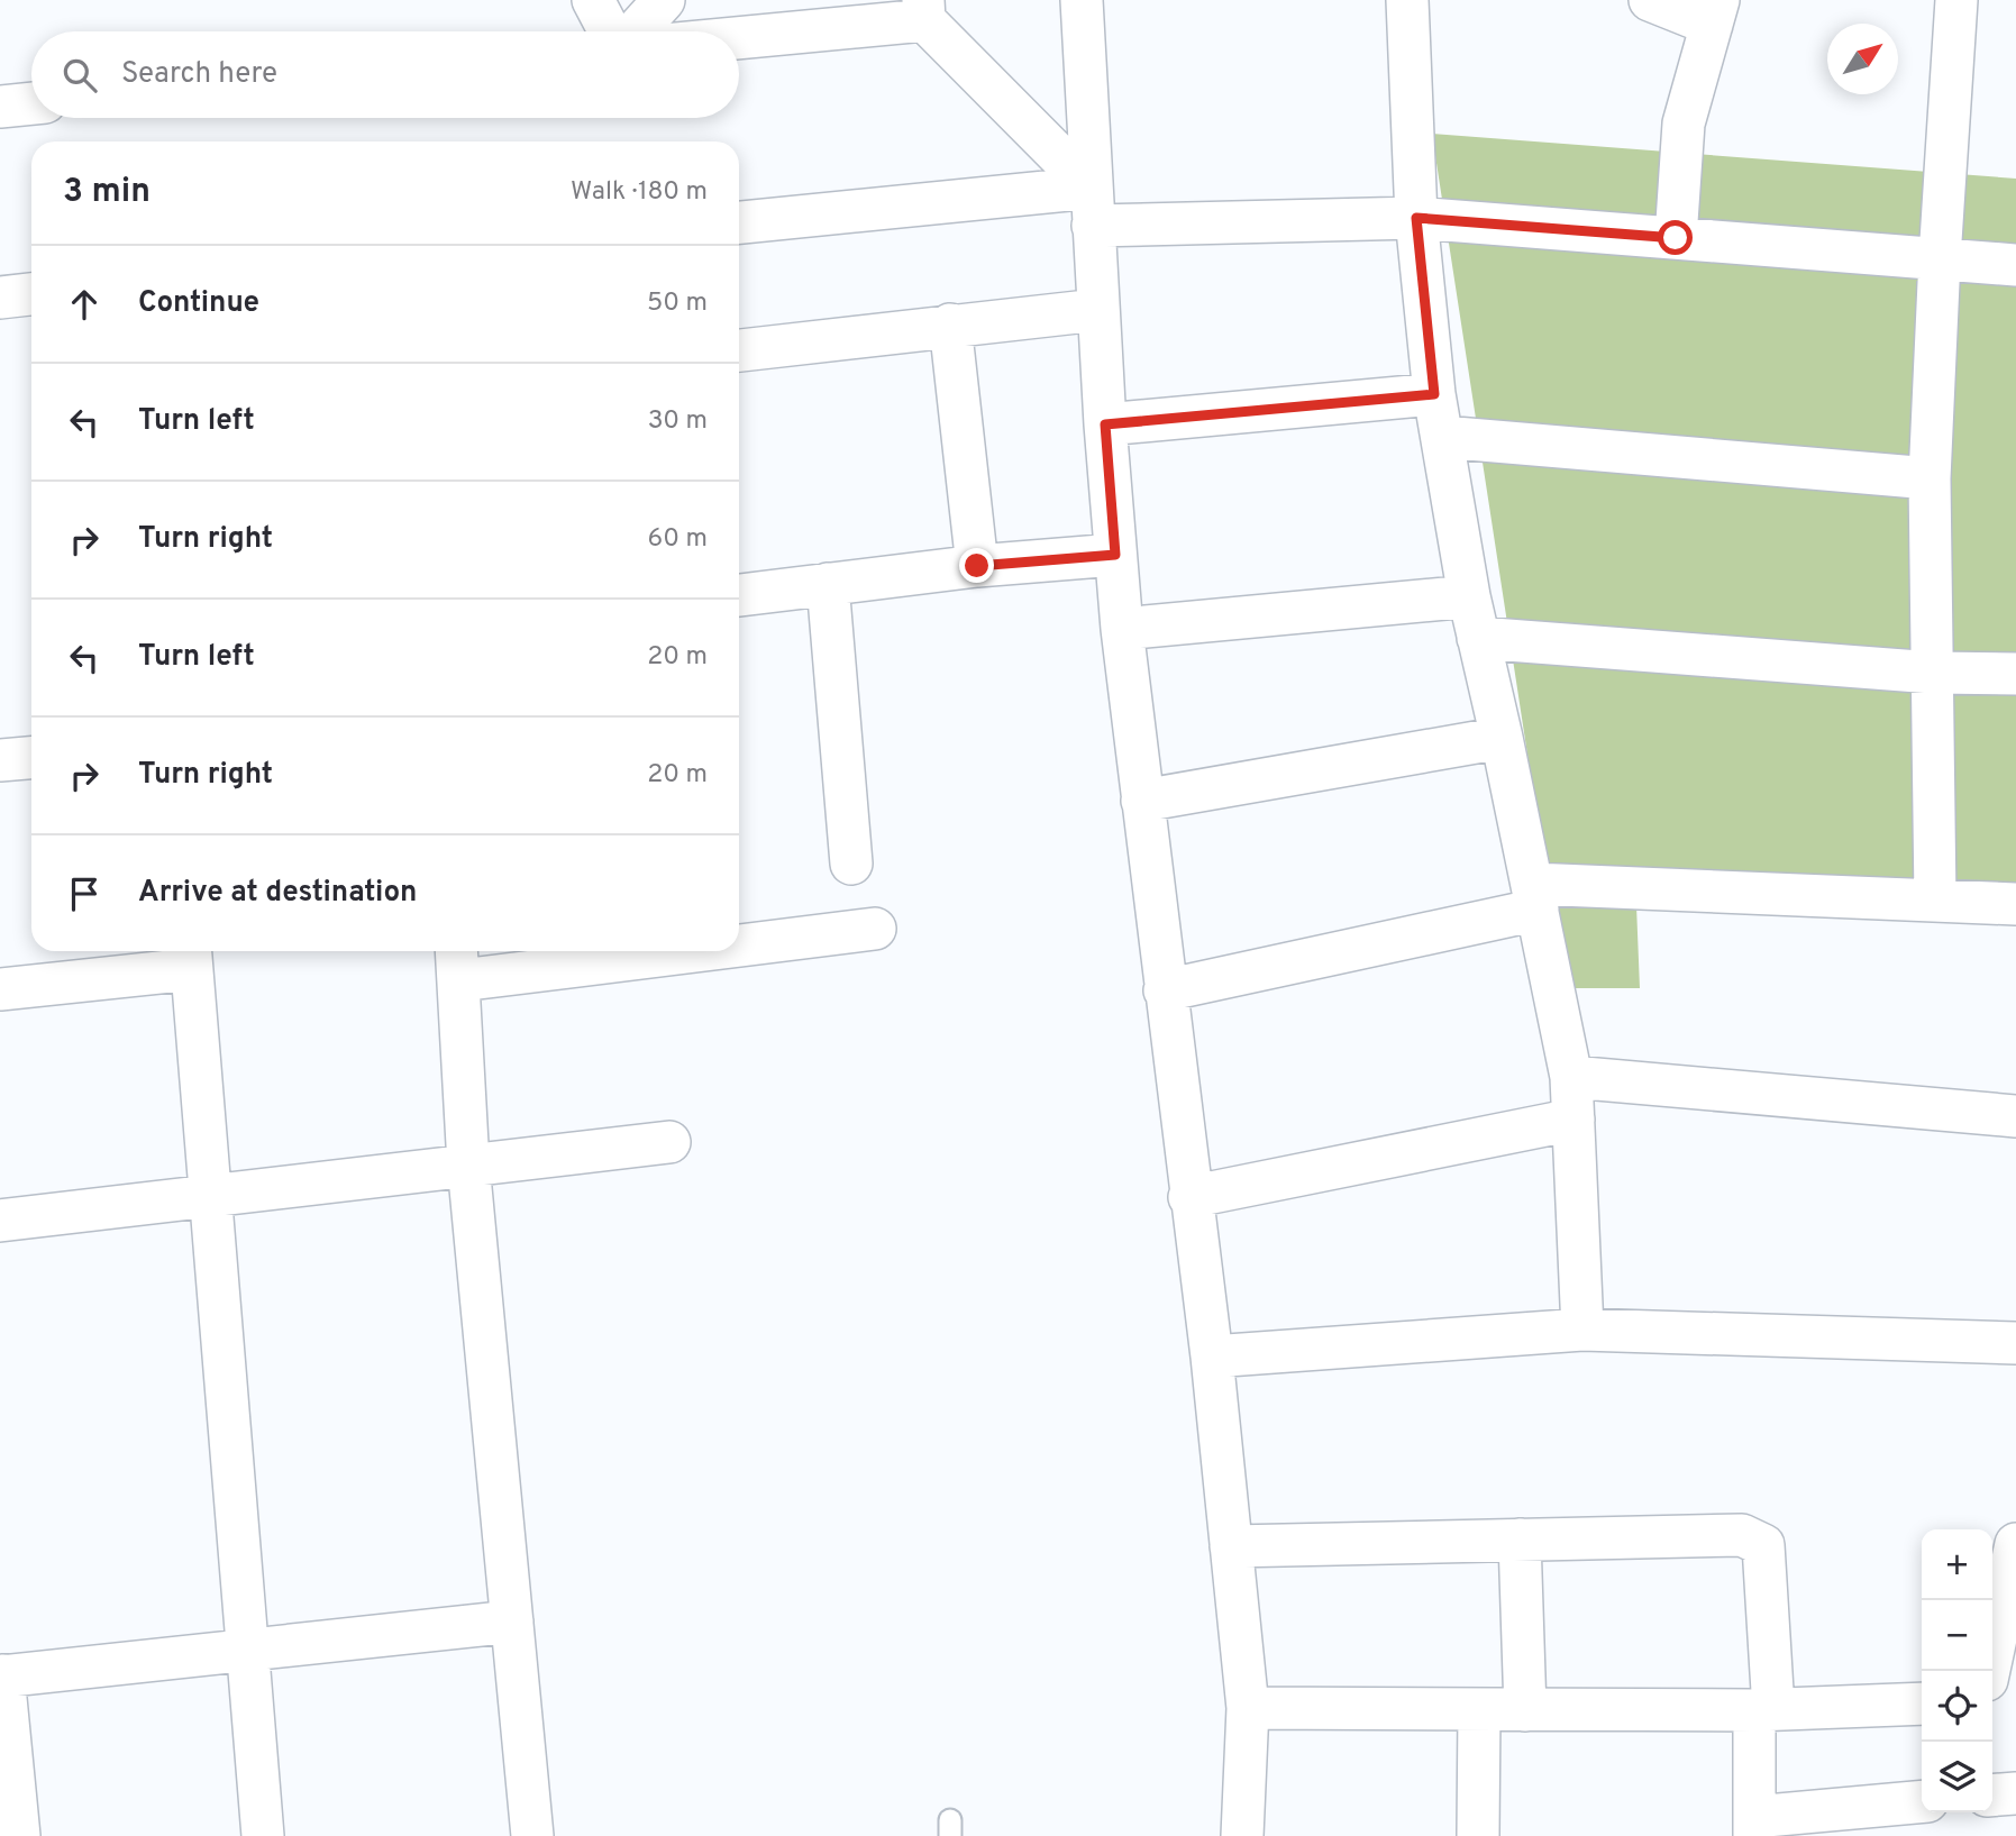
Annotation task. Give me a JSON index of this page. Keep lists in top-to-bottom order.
{
  "north": "top right",
  "page": {
    "search": "Search here",
    "heading": ["3 min", "Walk · 180 m"],
    "list": [
      ["Continue", "50 m"],
      ["Turn left", "30 m"],
      ["Turn right", "60 m"],
      ["Turn left", "20 m"],
      ["Turn right", "20 m"],
      "Arrive at destination"
    ],
    "map_buttons": ["+", "−"]
  }
}
